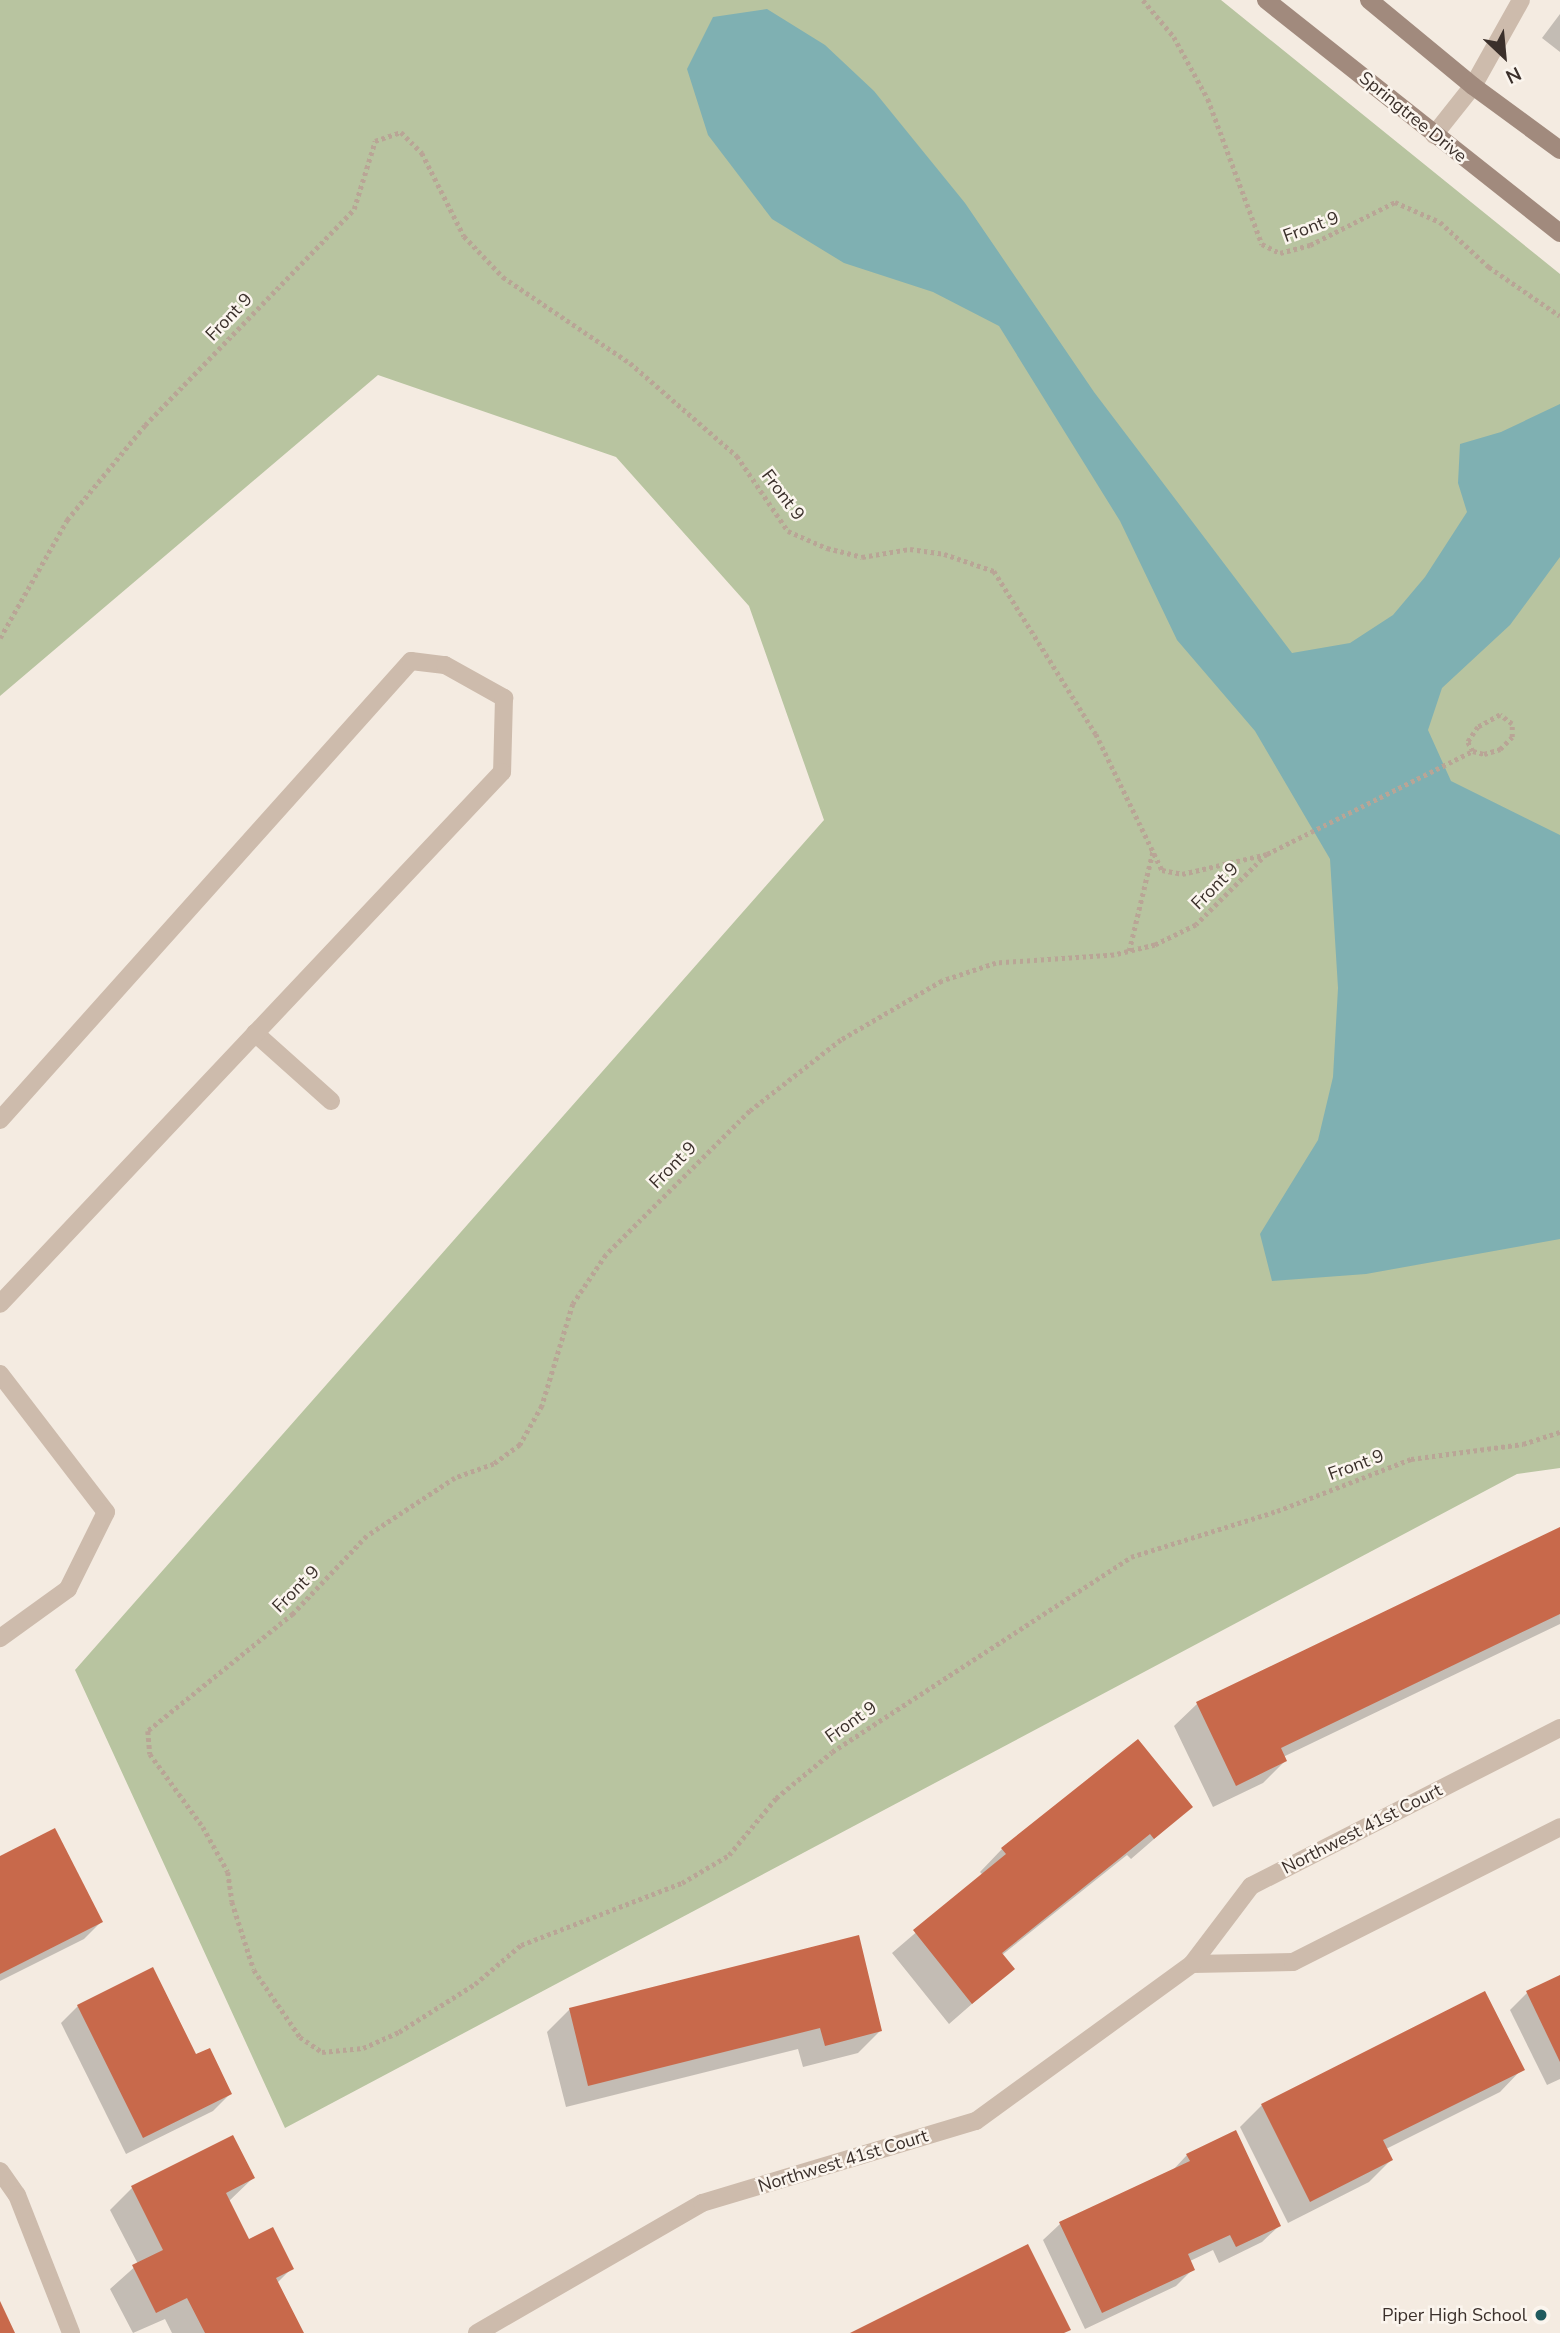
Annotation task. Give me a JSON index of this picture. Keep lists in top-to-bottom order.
{
  "streets": {
    "street": ["Springtree Drive", "Northwest 41st Court"],
    "path": ["Front 9"]
  },
  "places": ["Piper High School"],
  "north": "bottom right"
}
